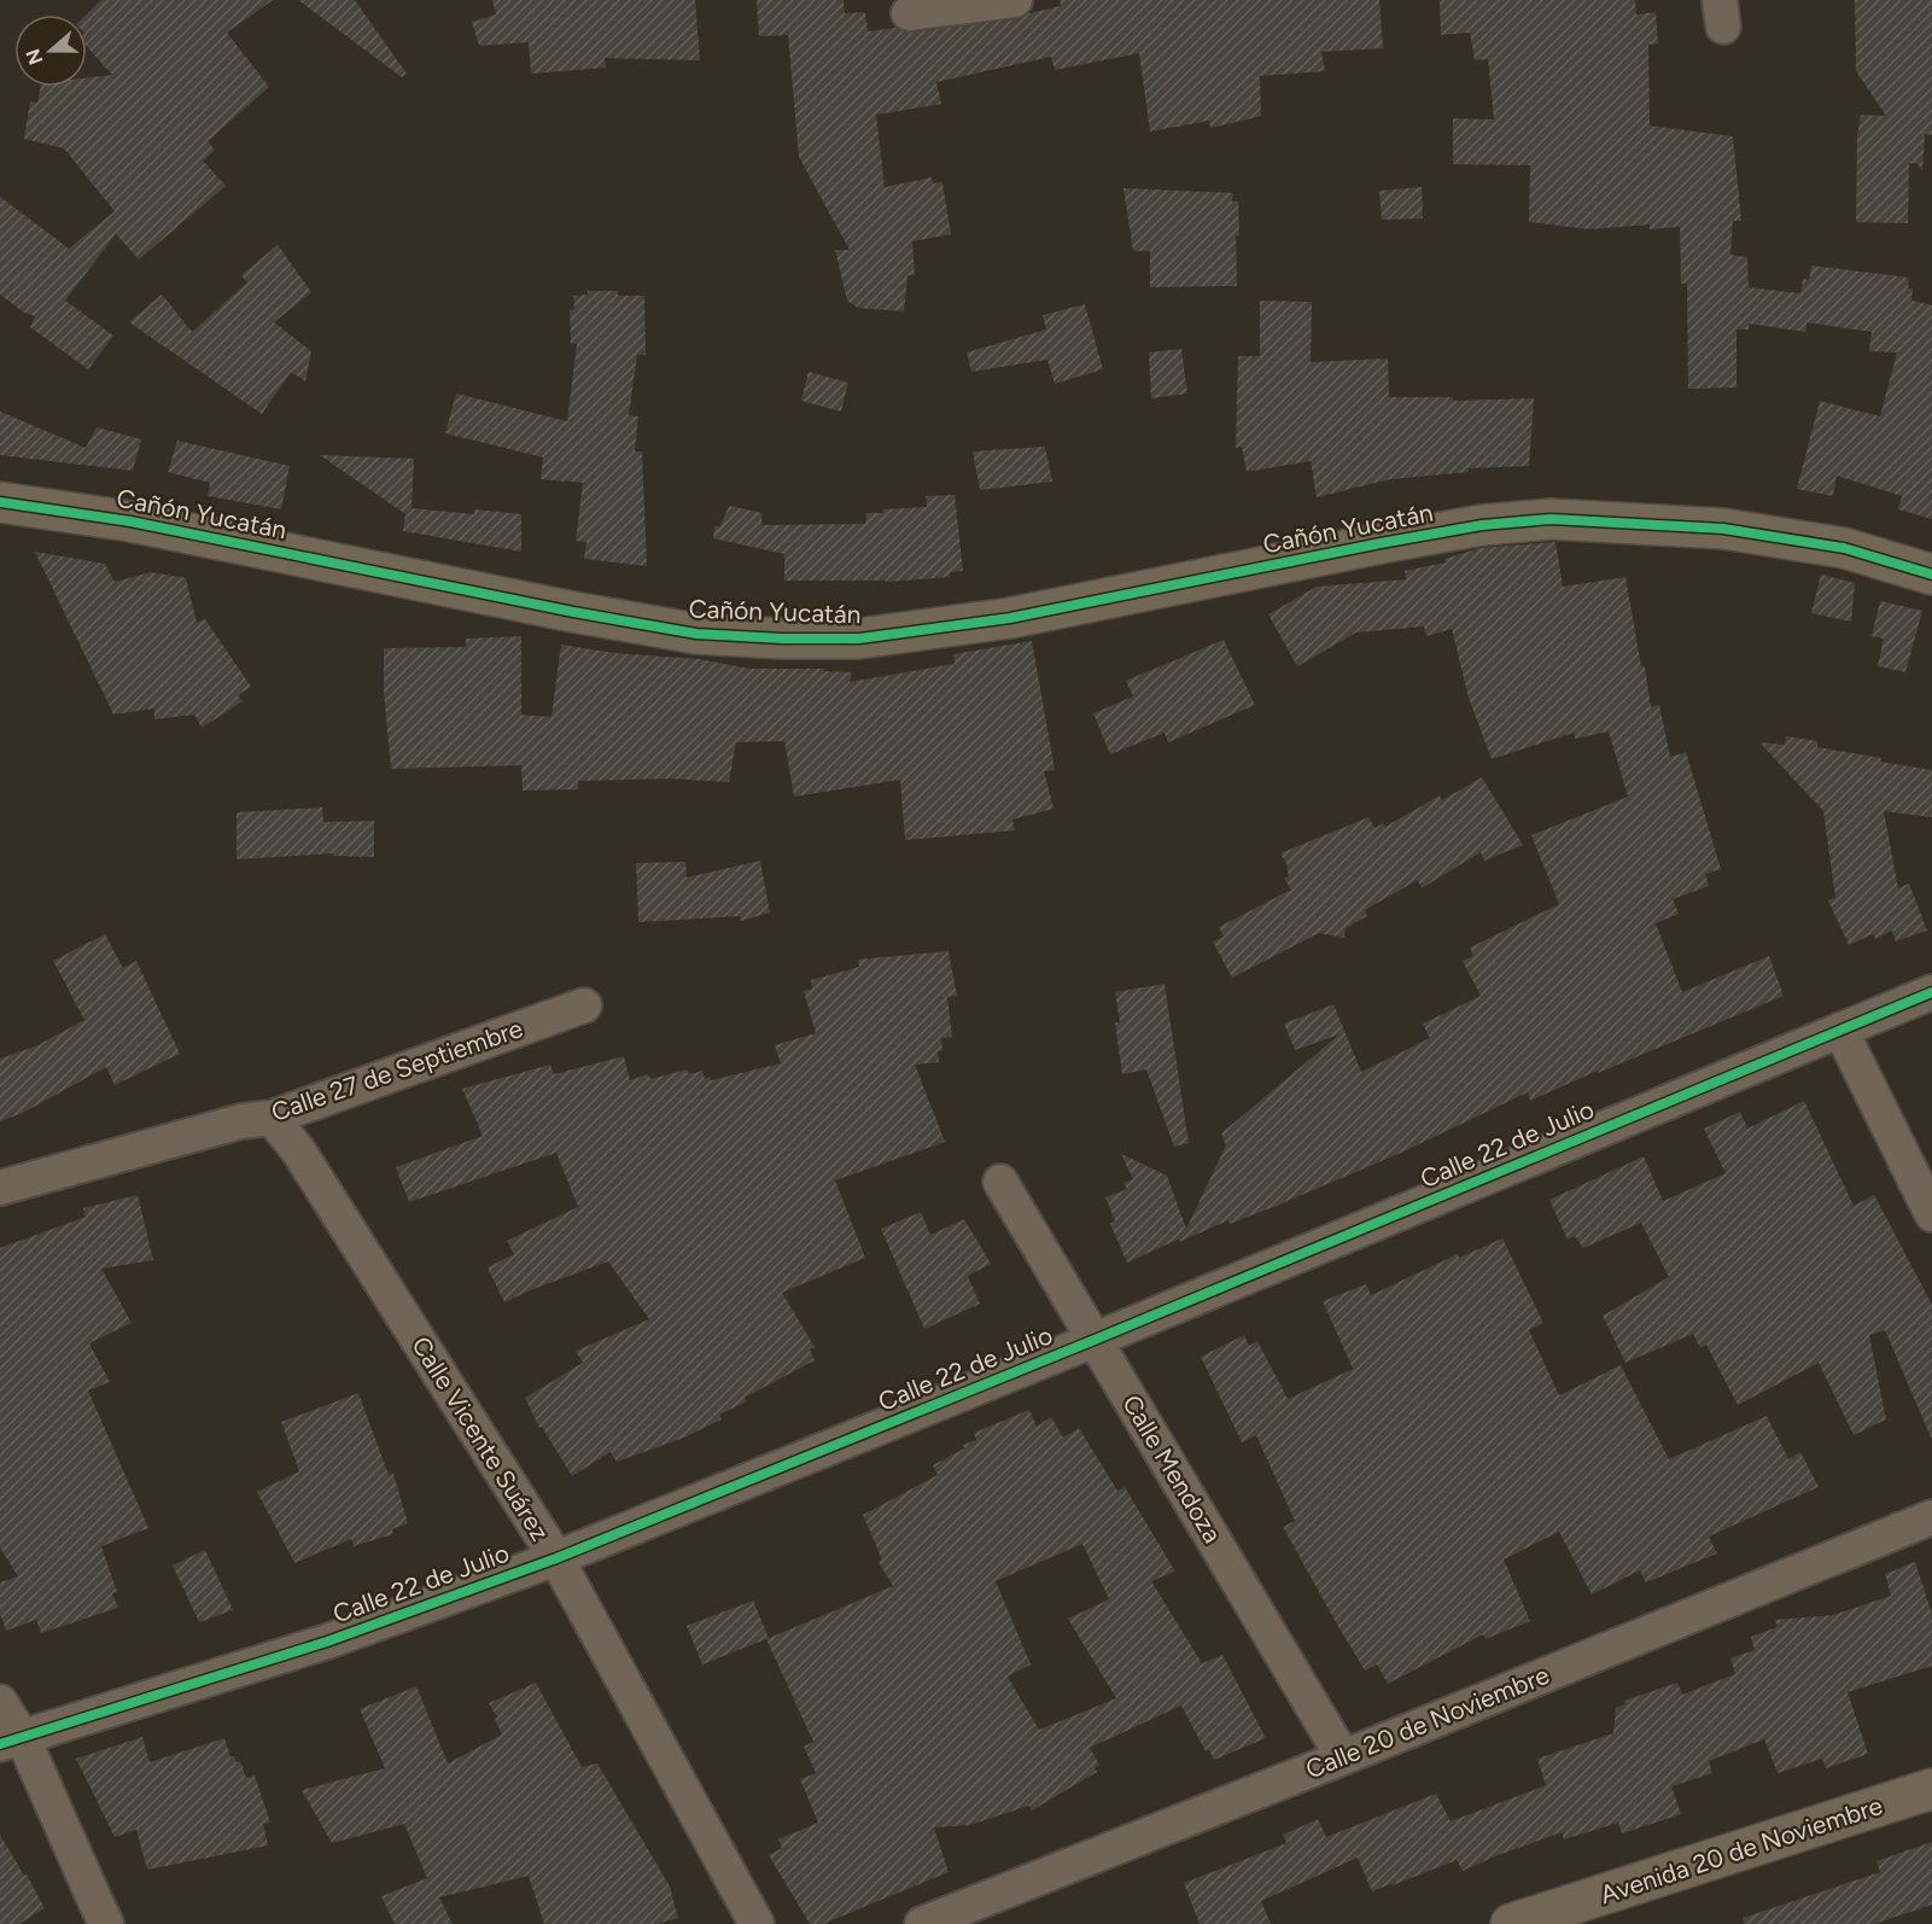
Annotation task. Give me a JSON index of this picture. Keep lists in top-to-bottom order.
{
  "streets": {
    "street": [
      "Cañón Yucatán",
      "Calle 27 de Septiembre",
      "Calle 22 de Julio",
      "Calle Vicente Suárez",
      "Calle Mendoza",
      "Calle 20 de Noviembre",
      "Avenida 20 de Noviembre"
    ]
  },
  "crossings": [
    ["Calle 27 de Septiembre", "Calle Vicente Suárez"],
    ["Calle 22 de Julio", "Calle Vicente Suárez"],
    ["Calle 22 de Julio", "Calle Mendoza"],
    ["Calle Mendoza", "Calle 20 de Noviembre"]
  ],
  "north": "left"
}
